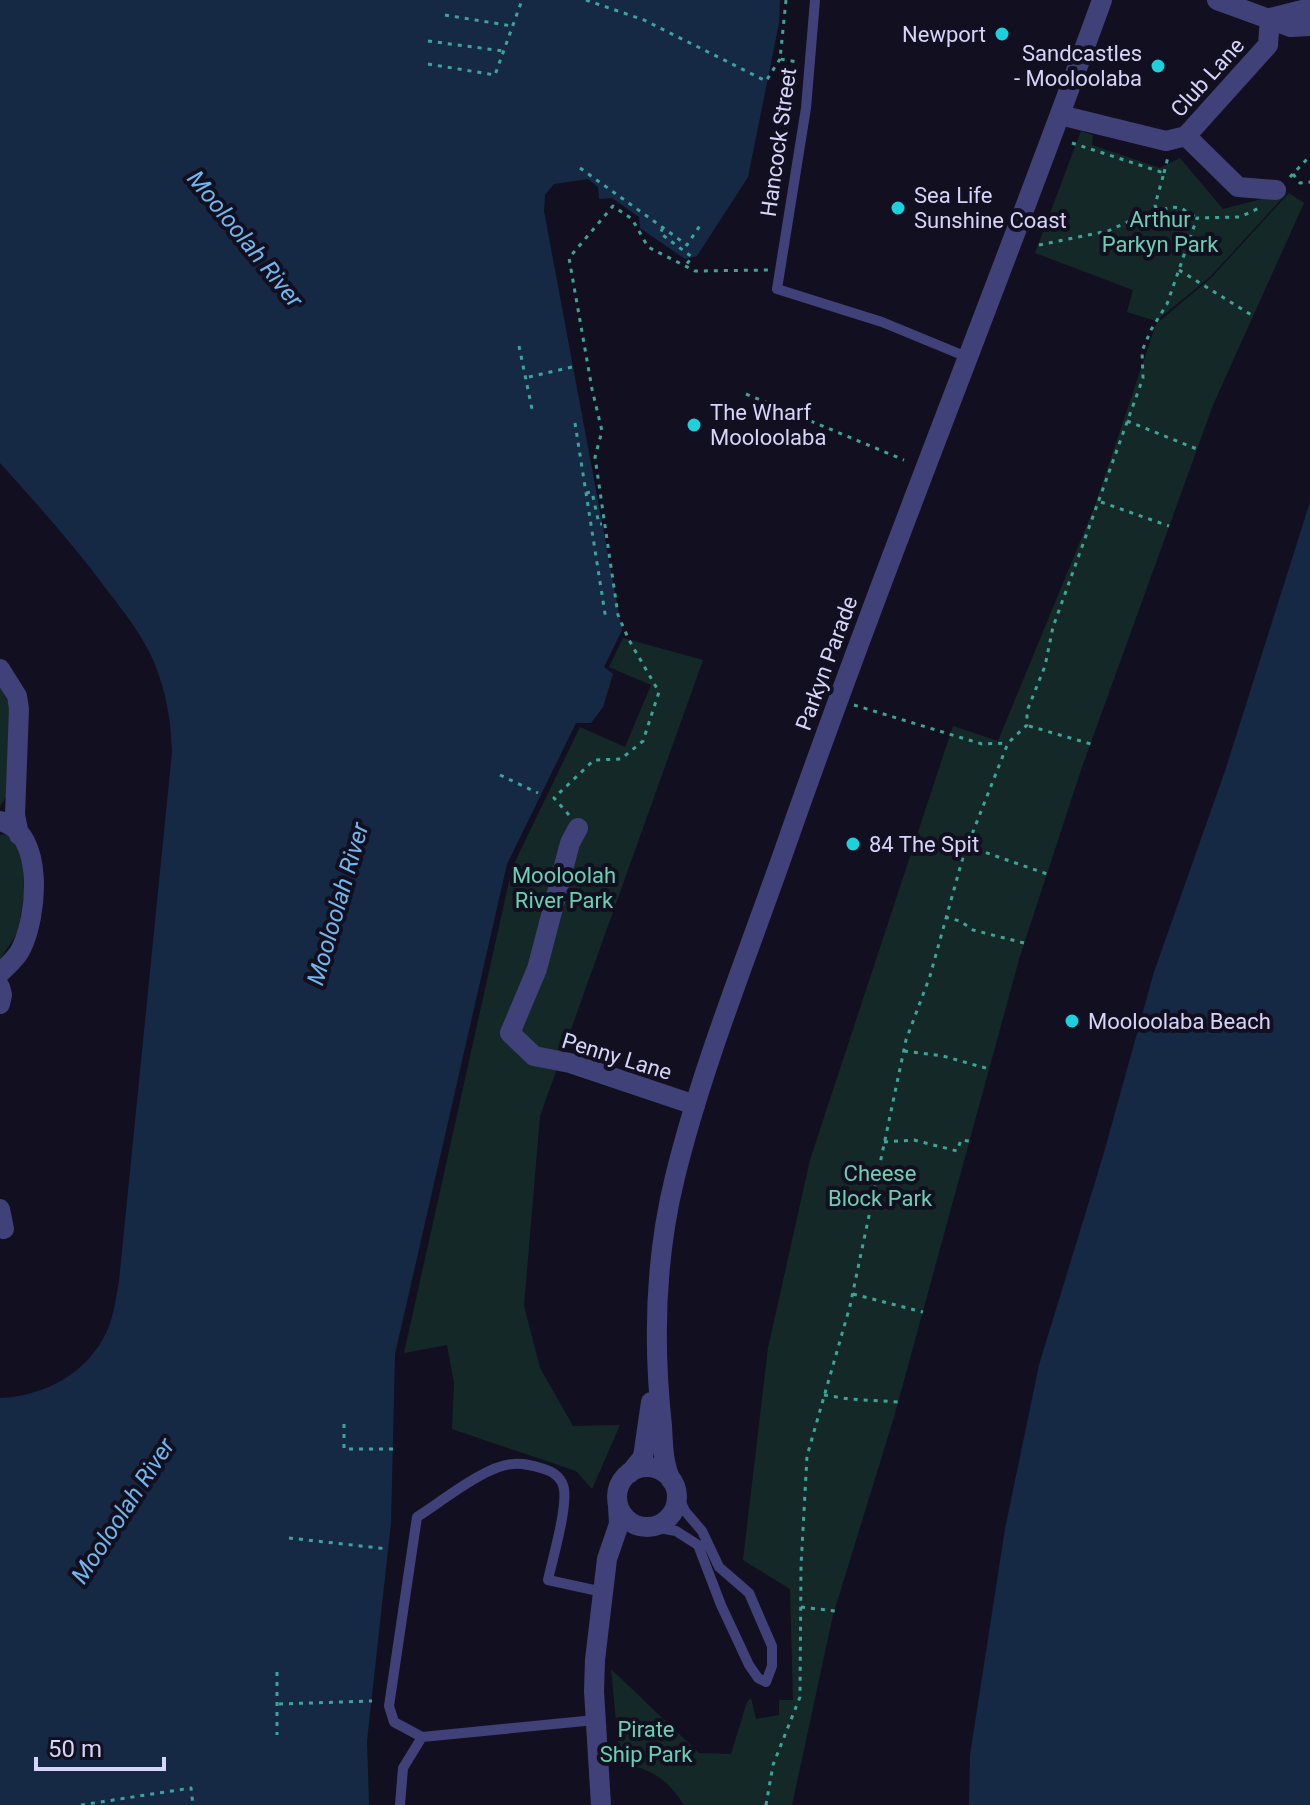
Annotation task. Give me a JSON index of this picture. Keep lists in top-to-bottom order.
{
  "streets": {
    "street": ["Club Lane", "Parkyn Parade", "Penny Lane"],
    "lane": ["Hancock Street"]
  },
  "crossings": [
    ["Club Lane", "Parkyn Parade"],
    ["Hancock Street", "Parkyn Parade"],
    ["Parkyn Parade", "Penny Lane"]
  ],
  "water": ["Mooloolah River"],
  "parks": [
    "Arthur Parkyn Park",
    "Mooloolah River Park",
    "Cheese Block Park",
    "Pirate Ship Park"
  ],
  "places": [
    "Newport",
    "Sandcastles - Mooloolaba",
    "Sea Life Sunshine Coast",
    "The Wharf Mooloolaba",
    "84 The Spit",
    "Mooloolaba Beach"
  ],
  "scale_bar": "50 m"
}
